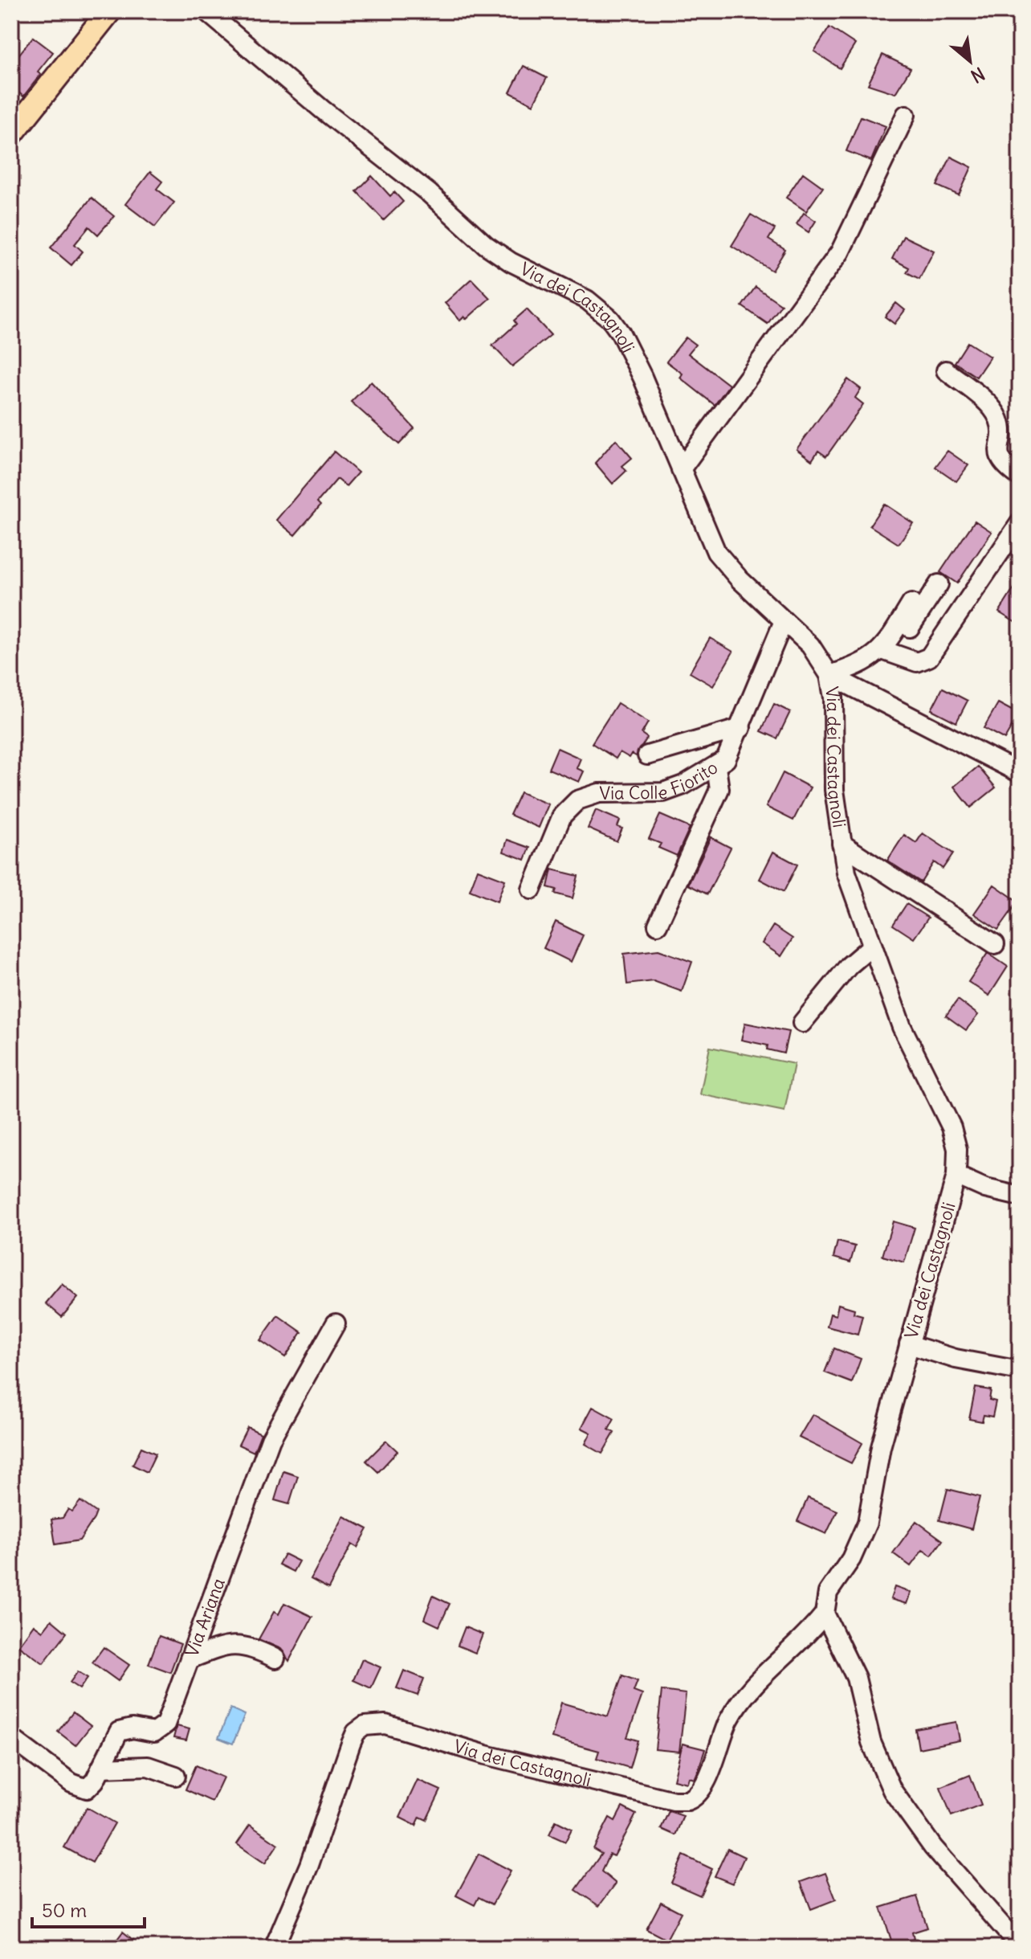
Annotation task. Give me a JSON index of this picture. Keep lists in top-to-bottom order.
{
  "streets": {
    "street": ["Via dei Castagnoli", "Via Colle Fiorito", "Via Ariana"]
  },
  "crossings": [
    ["Via dei Castagnoli", "Via Colle Fiorito"]
  ],
  "scale_bar": "50 m",
  "north": "bottom right"
}
